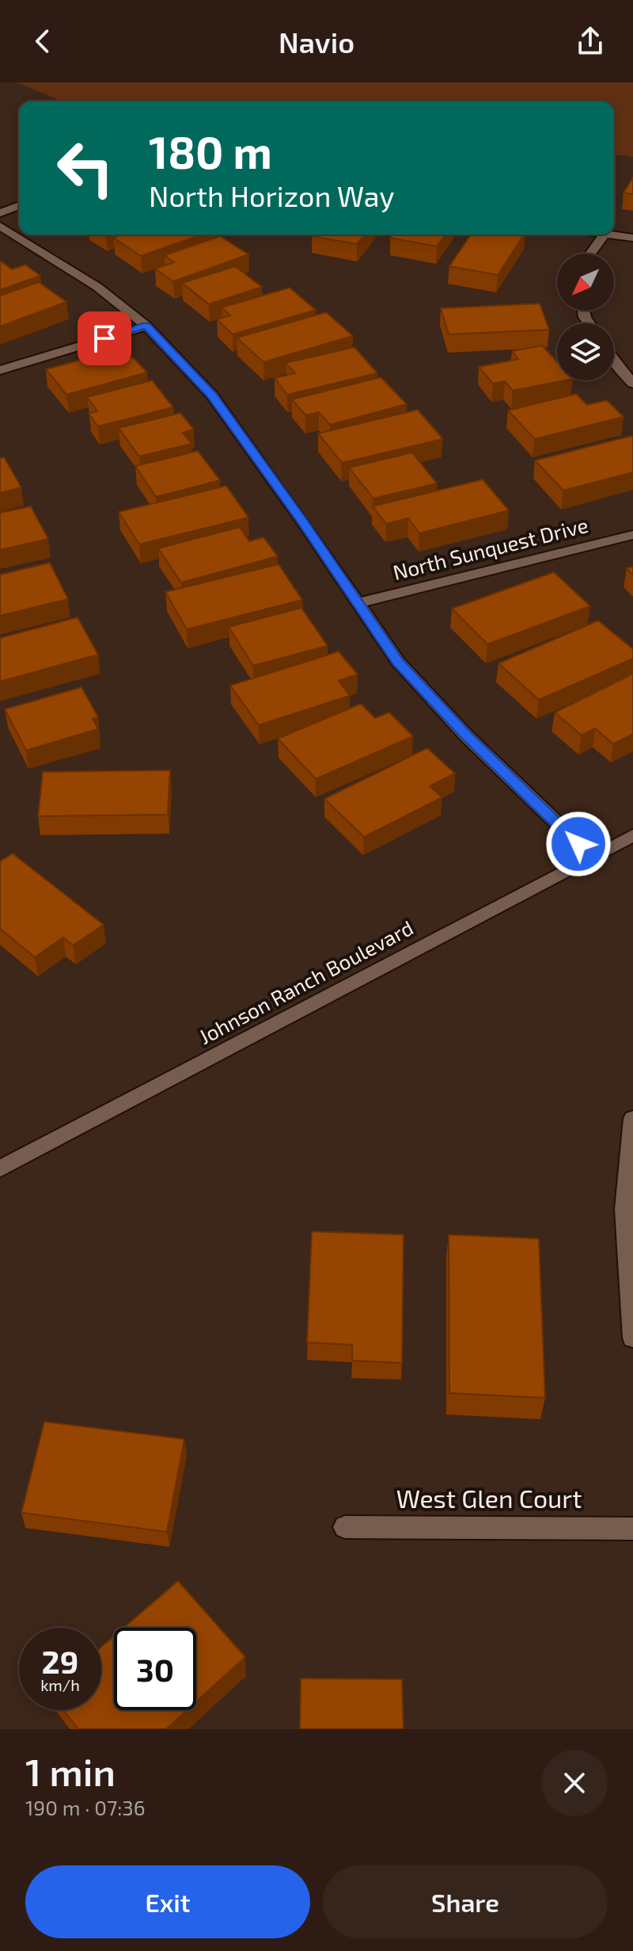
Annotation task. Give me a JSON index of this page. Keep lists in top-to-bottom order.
{
  "streets": {
    "street": ["North Sunquest Drive", "Johnson Ranch Boulevard", "West Glen Court"]
  },
  "north": "bottom left",
  "page": {
    "header": "Navio",
    "turn": ["180 m", "North Horizon Way"],
    "speed": "29 km/h",
    "limit": "30",
    "heading": ["1 min", "190 m · 07:36"],
    "buttons": ["Exit", "Share"]
  }
}
